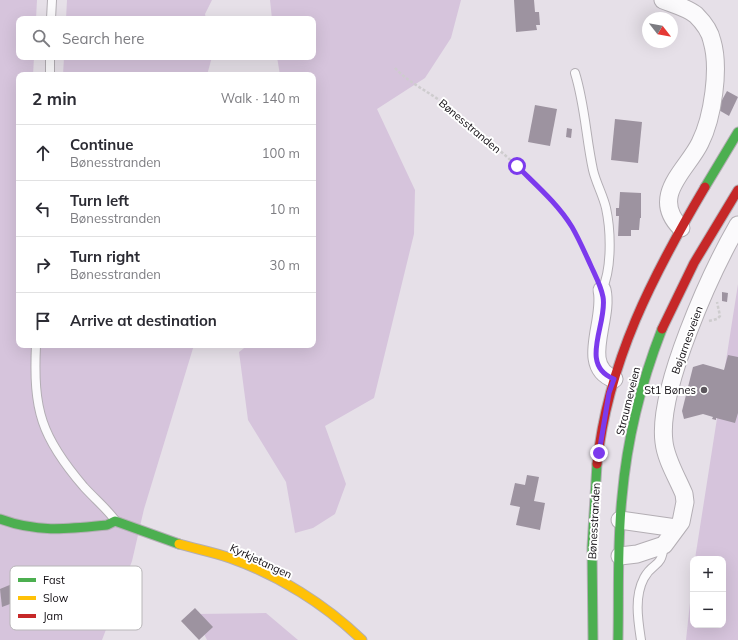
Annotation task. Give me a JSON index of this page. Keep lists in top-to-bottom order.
{
  "streets": {
    "street": [
      "Bønesstranden",
      "Bøjarnesveien",
      "Straumeveien",
      "Kyrkjetangen"
    ]
  },
  "places": ["St1 Bønes"],
  "legend": ["Fast", "Slow", "Jam"],
  "north": "bottom right",
  "page": {
    "search": "Search here",
    "heading": ["2 min", "Walk · 140 m"],
    "list": [
      ["Continue", "Bønesstranden", "100 m"],
      ["Turn left", "Bønesstranden", "10 m"],
      ["Turn right", "Bønesstranden", "30 m"],
      "Arrive at destination"
    ],
    "map_buttons": ["+", "−"]
  }
}
